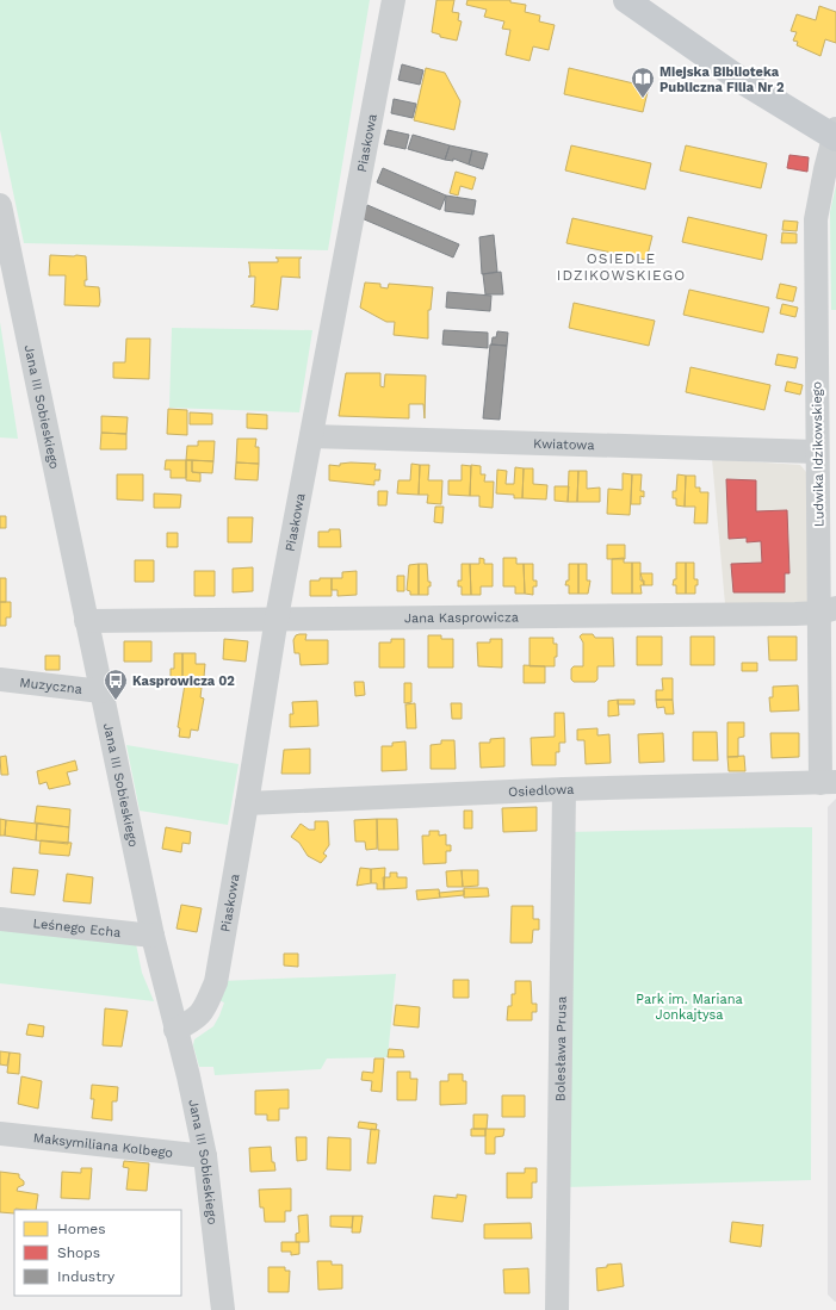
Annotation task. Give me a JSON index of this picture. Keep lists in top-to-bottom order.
{
  "streets": {
    "street": [
      "Piaskowa",
      "Jana III Sobieskiego",
      "Kwiatowa",
      "Ludwika Idzikowskiego",
      "Jana Kasprowicza",
      "Muzyczna",
      "Osiedlowa",
      "Leśnego Echa",
      "Bolesława Prusa",
      "Maksymiliana Kolbego"
    ]
  },
  "crossings": [
    ["Piaskowa", "Jana III Sobieskiego"],
    ["Piaskowa", "Kwiatowa"],
    ["Piaskowa", "Jana Kasprowicza"],
    ["Piaskowa", "Osiedlowa"],
    ["Jana III Sobieskiego", "Jana Kasprowicza"],
    ["Jana III Sobieskiego", "Muzyczna"],
    ["Jana III Sobieskiego", "Leśnego Echa"],
    ["Jana III Sobieskiego", "Maksymiliana Kolbego"],
    ["Kwiatowa", "Ludwika Idzikowskiego"],
    ["Ludwika Idzikowskiego", "Jana Kasprowicza"],
    ["Ludwika Idzikowskiego", "Osiedlowa"],
    ["Osiedlowa", "Bolesława Prusa"]
  ],
  "districts": ["OSIEDLE IDZIKOWSKIEGO"],
  "parks": ["Park im. Mariana Jonkajtysa"],
  "places": {
    "library": ["Miejska Biblioteka Publiczna Filia Nr 2"],
    "bus stop": ["Kasprowicza 02"]
  },
  "legend": ["Homes", "Shops", "Industry"]
}
